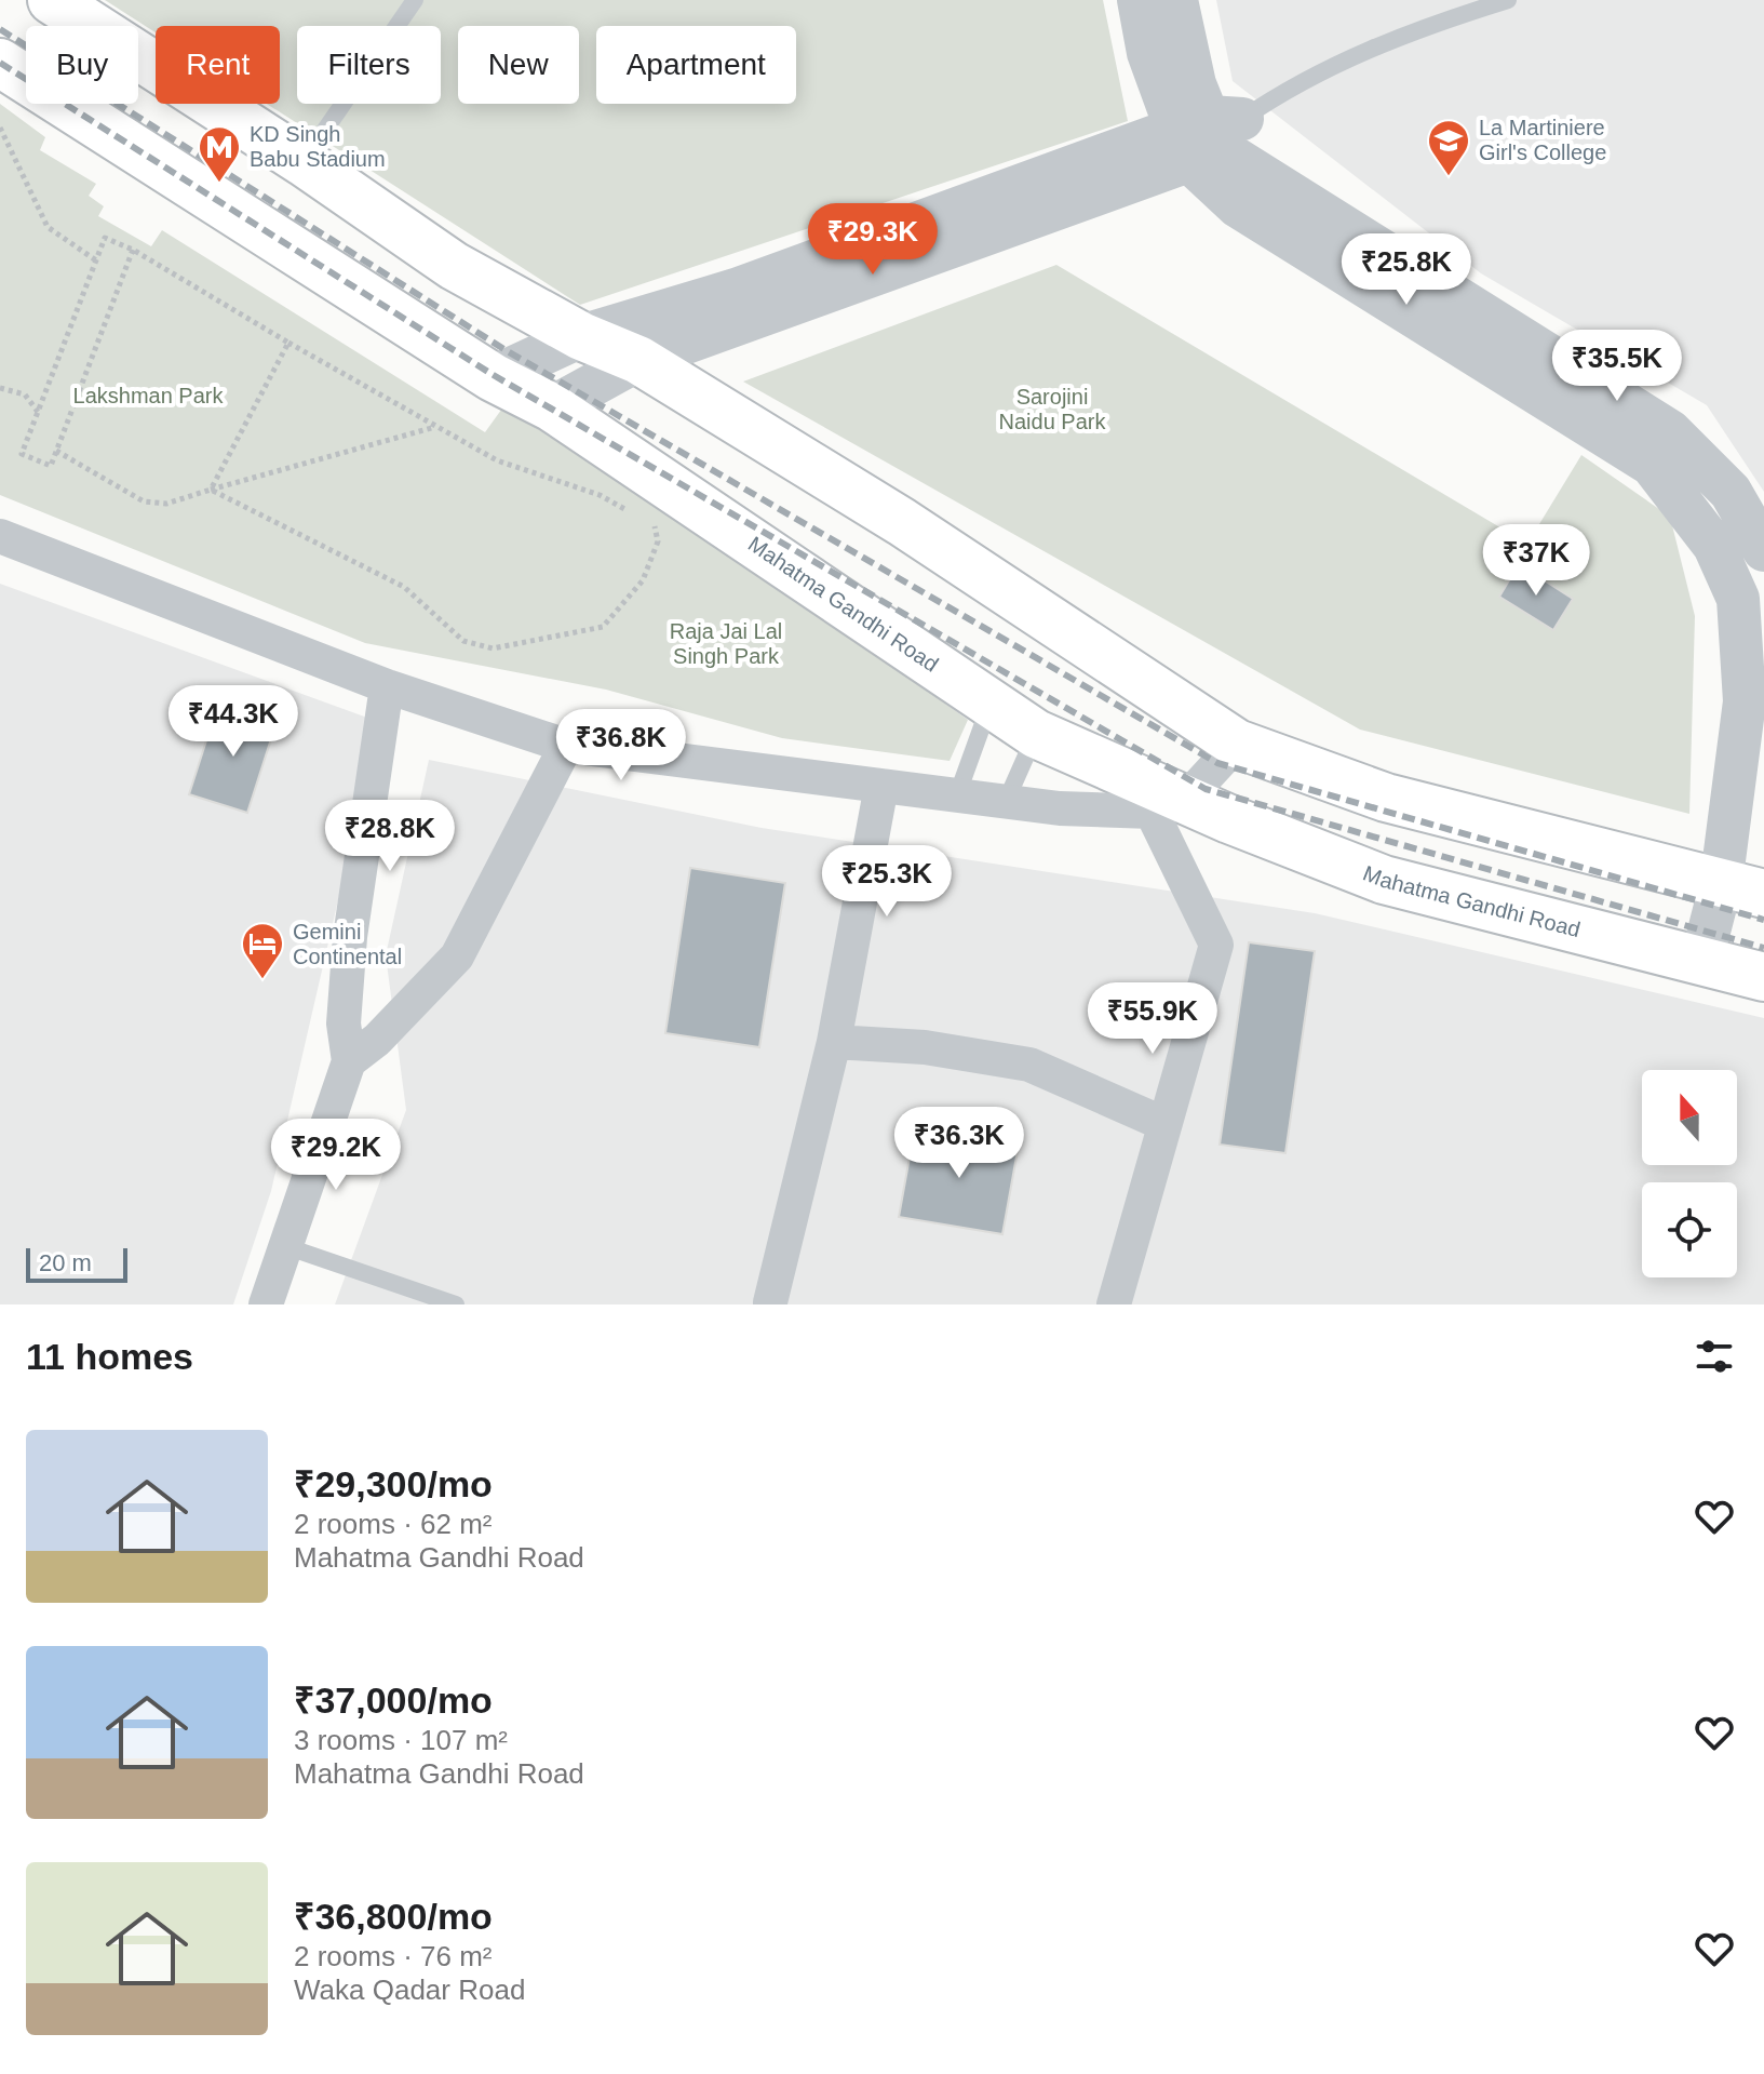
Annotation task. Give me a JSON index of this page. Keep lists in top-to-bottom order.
{
  "streets": {
    "main road": ["Mahatma Gandhi Road"]
  },
  "parks": ["Lakshman Park", "Sarojini Naidu Park", "Raja Jai Lal Singh Park"],
  "places": {
    "school or university": ["La Martiniere Girl's College"],
    "metro station": ["KD Singh Babu Stadium"],
    "hotel": ["Gemini Continental"]
  },
  "scale_bar": "20 m",
  "north": "top",
  "page": {
    "chip": [
      "Buy",
      "Rent",
      "Filters",
      "New",
      "Apartment"
    ],
    "price": [
      "₹29.3K",
      "₹25.8K",
      "₹35.5K",
      "₹37K",
      "₹44.3K",
      "₹36.8K",
      "₹28.8K",
      "₹25.3K",
      "₹55.9K",
      "₹36.3K",
      "₹29.2K"
    ],
    "scale": "20 m",
    "heading": "11 homes",
    "list": [
      {
        "name": "₹29,300/mo",
        "note": "2 rooms · 62 m² · Mahatma Gandhi Road"
      },
      {
        "name": "₹37,000/mo",
        "note": "3 rooms · 107 m² · Mahatma Gandhi Road"
      },
      {
        "name": "₹36,800/mo",
        "note": "2 rooms · 76 m² · Waka Qadar Road"
      }
    ]
  }
}
